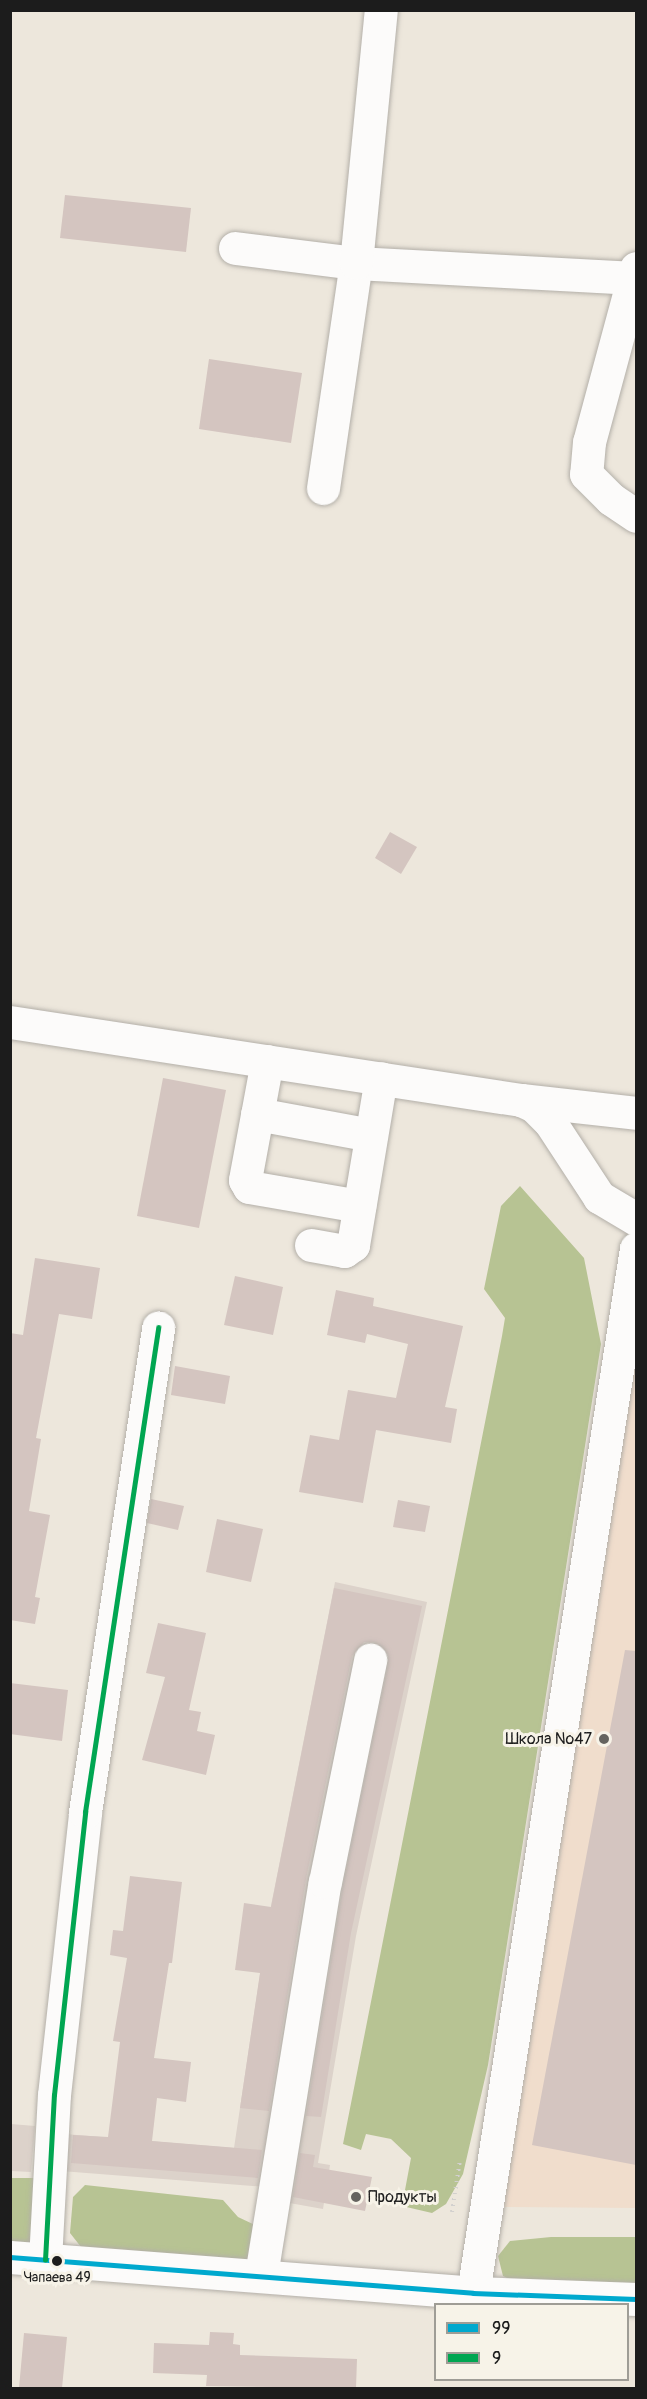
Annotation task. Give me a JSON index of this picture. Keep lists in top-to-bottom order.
{
  "places": ["Школа №47", "Продукты", "Чапаева 49"],
  "lines": ["transit line 9", "transit line 99"],
  "legend": ["99", "9"]
}
